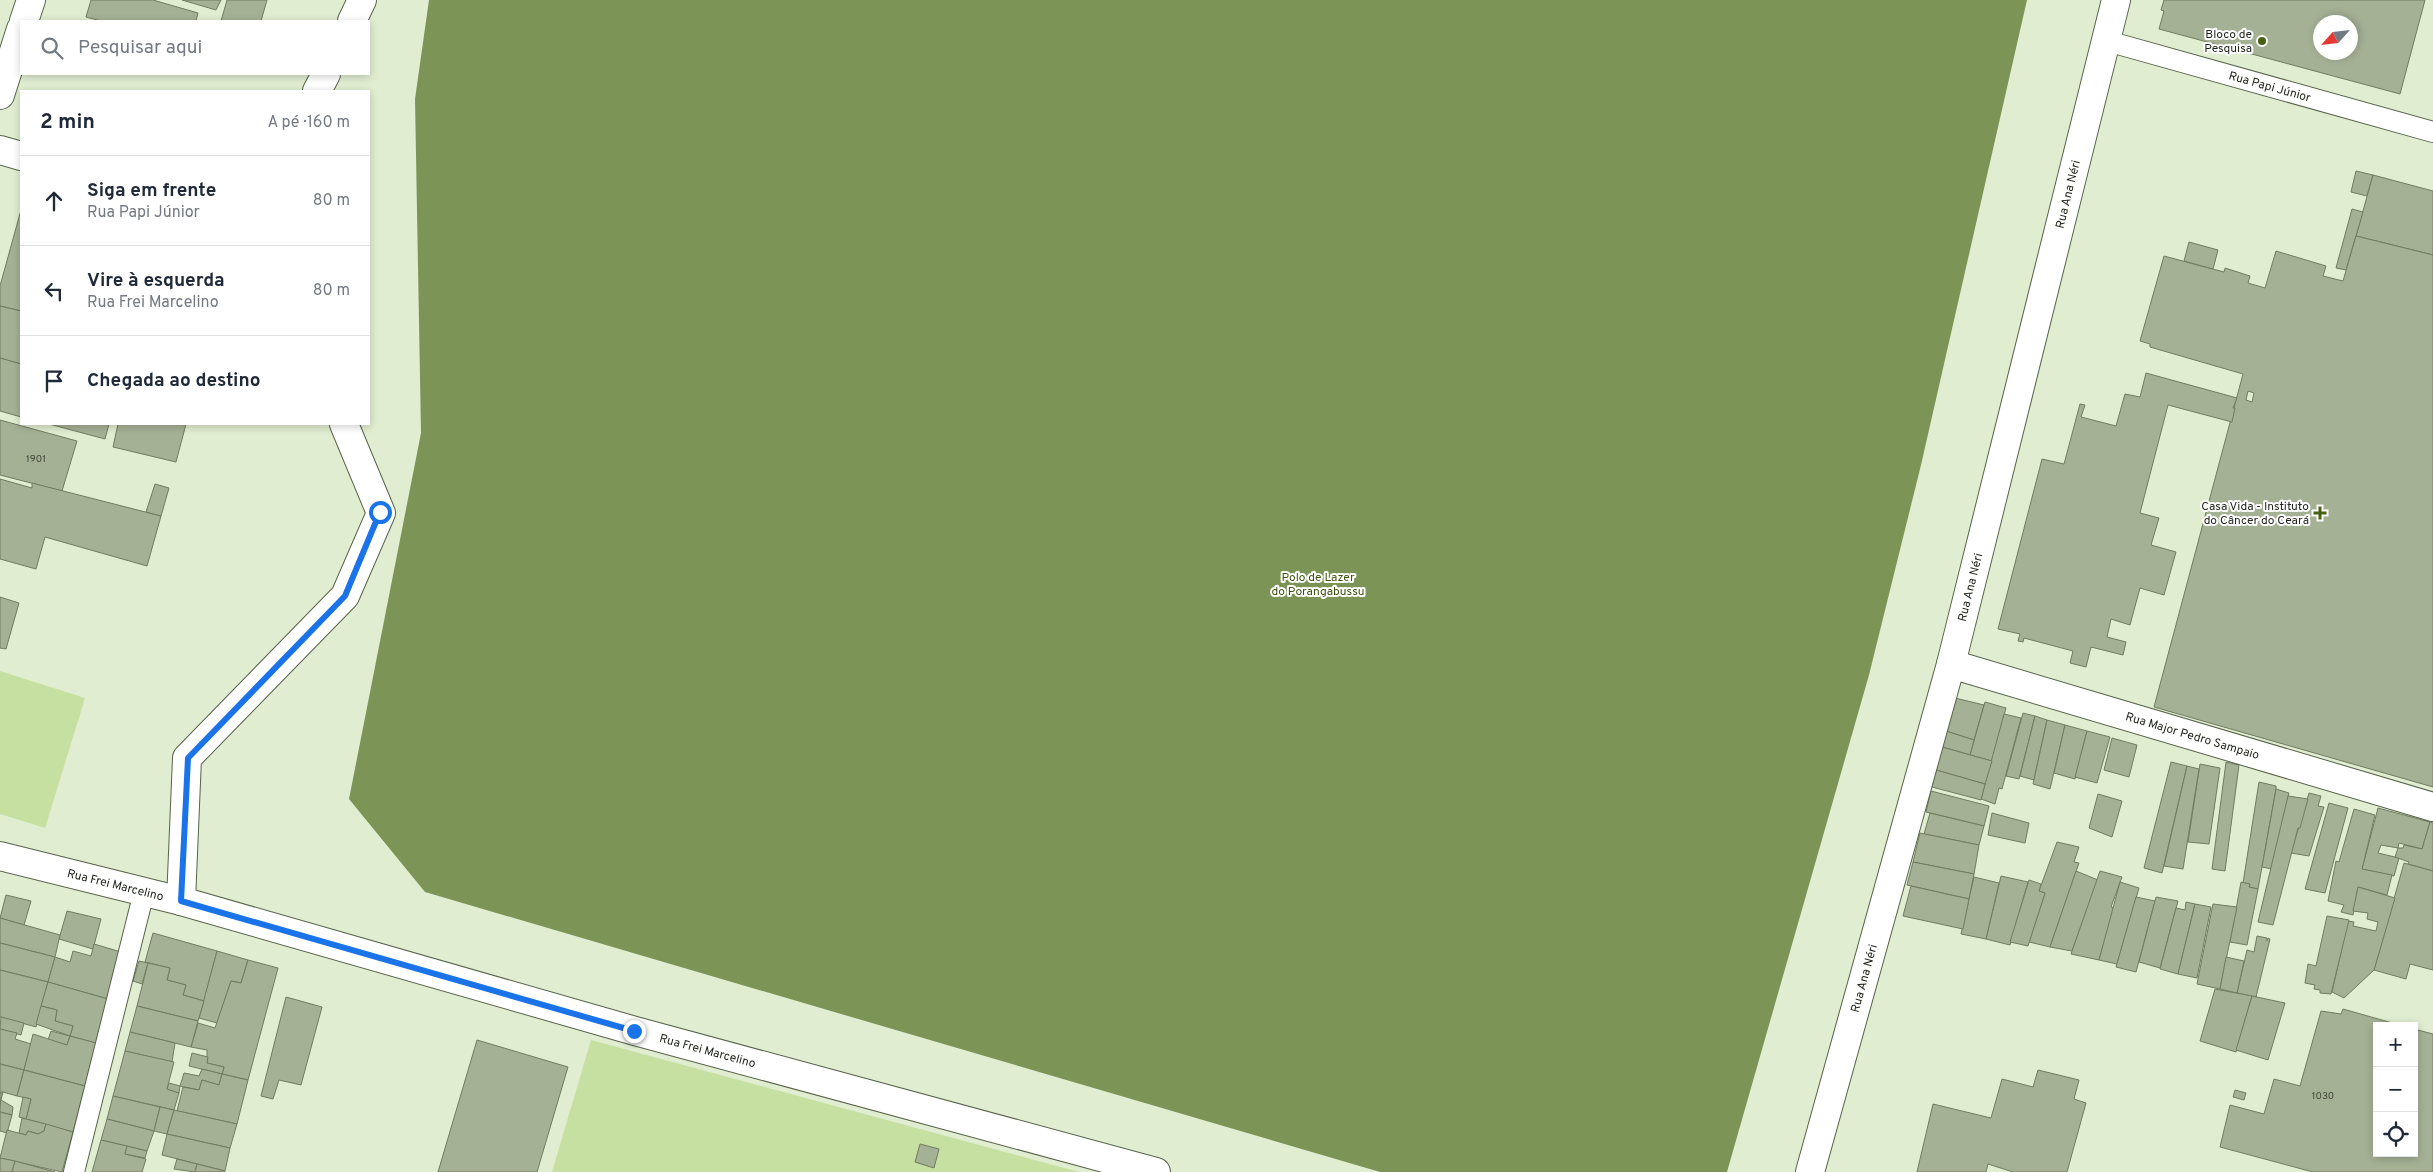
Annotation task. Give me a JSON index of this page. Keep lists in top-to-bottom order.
{
  "streets": {
    "street": ["Rua Ana Néri", "Rua Major Pedro Sampaio", "Rua Frei Marcelino"],
    "lane": ["Rua Papi Júnior"]
  },
  "crossings": [
    ["Rua Papi Júnior", "Rua Ana Néri"],
    ["Rua Ana Néri", "Rua Major Pedro Sampaio"]
  ],
  "parks": ["Polo de Lazer do Porangabussu"],
  "places": {
    "other": ["Bloco de Pesquisa"],
    "health": ["Casa Vida - Instituto do Câncer do Ceará"]
  },
  "house_numbers": ["1901", "1030"],
  "north": "bottom left",
  "page": {
    "search": "Pesquisar aqui",
    "heading": ["2 min", "A pé · 160 m"],
    "list": [
      ["Siga em frente", "Rua Papi Júnior", "80 m"],
      ["Vire à esquerda", "Rua Frei Marcelino", "80 m"],
      "Chegada ao destino"
    ],
    "map_buttons": ["+", "−"]
  }
}
